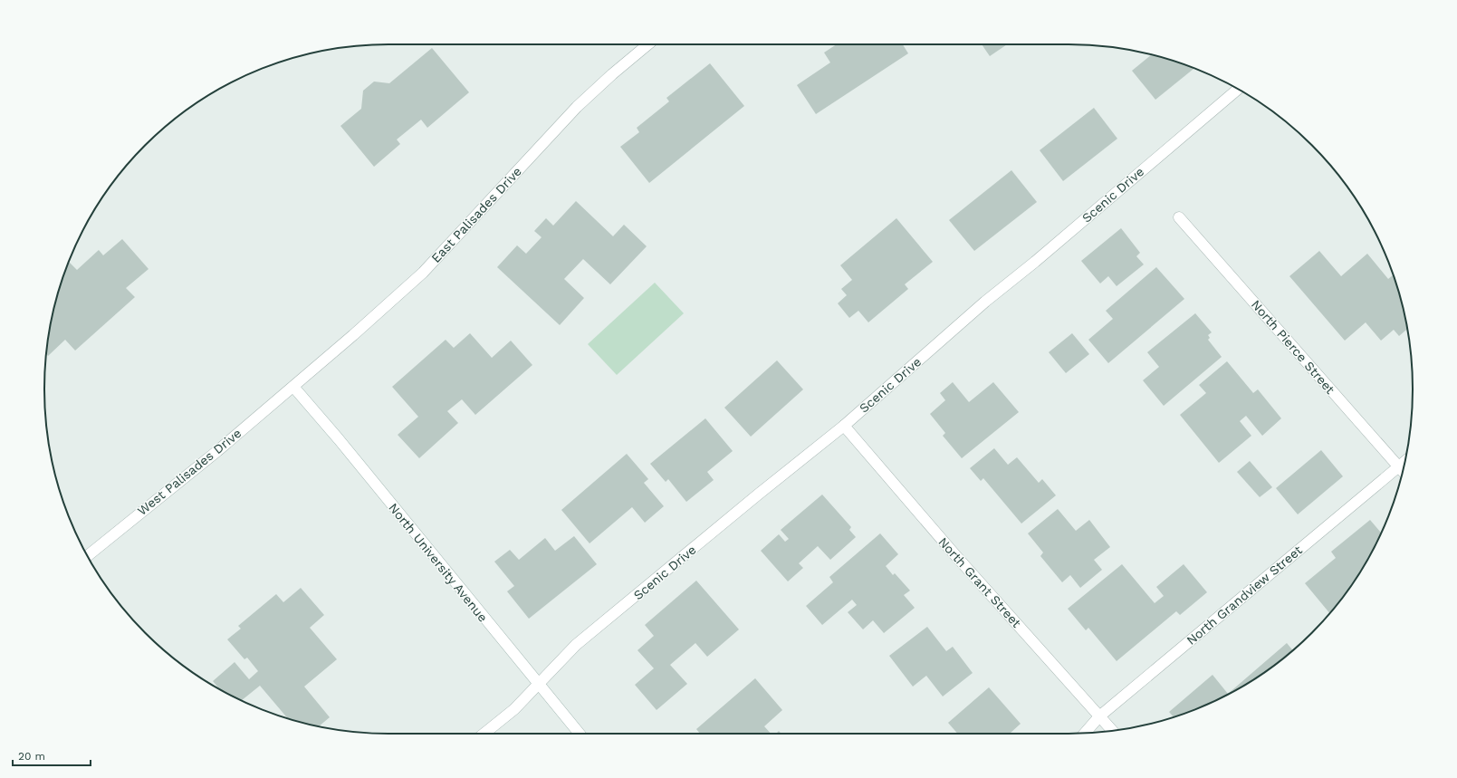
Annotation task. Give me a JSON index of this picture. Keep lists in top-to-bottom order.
{
  "streets": {
    "street": [
      "Scenic Drive",
      "East Palisades Drive",
      "North Pierce Street",
      "West Palisades Drive",
      "North University Avenue",
      "North Grant Street",
      "North Grandview Street"
    ]
  },
  "crossings": [
    ["Scenic Drive", "North University Avenue"],
    ["Scenic Drive", "North Grant Street"],
    ["East Palisades Drive", "West Palisades Drive"],
    ["East Palisades Drive", "North University Avenue"],
    ["North Pierce Street", "North Grandview Street"],
    ["West Palisades Drive", "North University Avenue"],
    ["North Grant Street", "North Grandview Street"]
  ],
  "scale_bar": "20 m"
}
